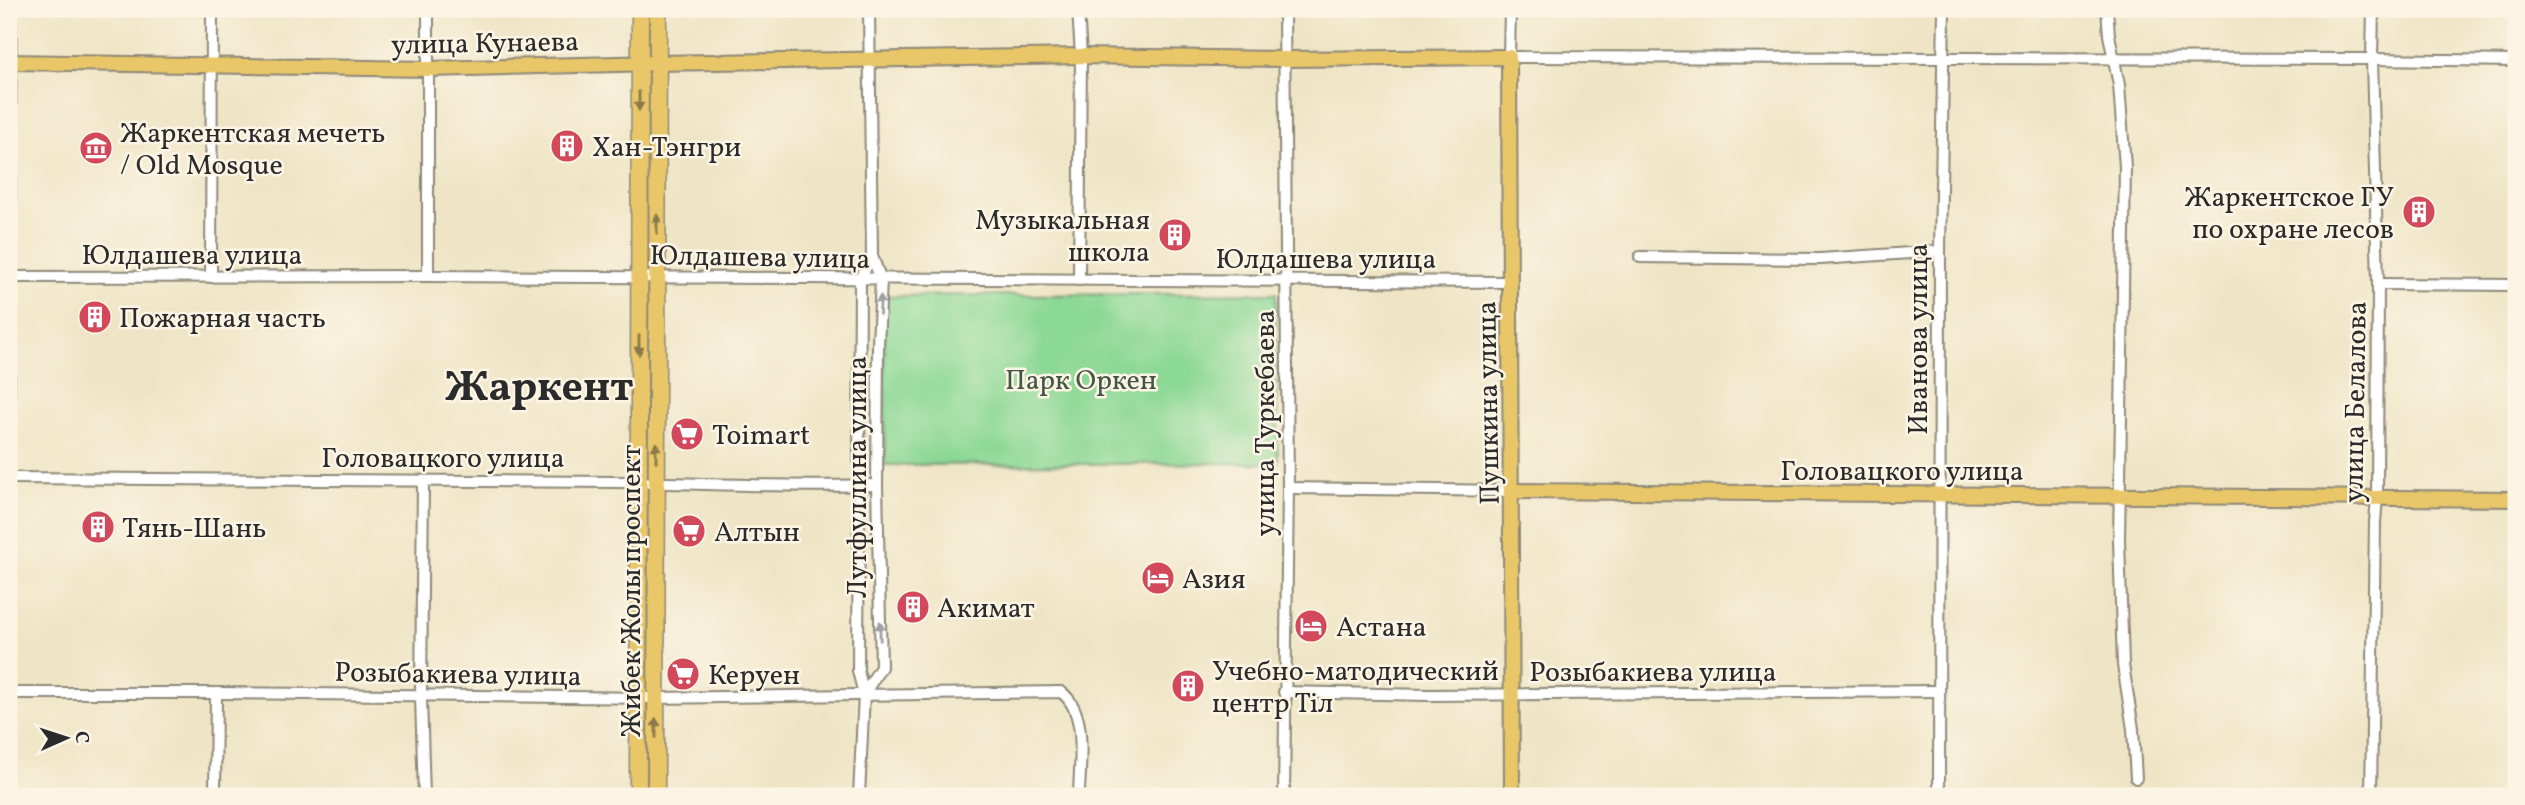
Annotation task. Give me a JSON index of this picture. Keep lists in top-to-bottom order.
{
  "streets": {
    "highway": ["Жибек Жолы проспект"],
    "main road": ["улица Кунаева", "Пушкина улица", "Головацкого улица"],
    "street": [
      "Юлдашева улица",
      "Иванова улица",
      "улица Белалова",
      "улица Туркебаева",
      "Лутфуллина улица",
      "Розыбакиева улица"
    ]
  },
  "crossings": [
    ["улица Кунаева", "Иванова улица"],
    ["улица Кунаева", "улица Белалова"],
    ["улица Кунаева", "Пушкина улица"],
    ["улица Кунаева", "улица Туркебаева"],
    ["улица Кунаева", "Лутфуллина улица"],
    ["улица Кунаева", "Жибек Жолы проспект"],
    ["Юлдашева улица", "Пушкина улица"],
    ["Юлдашева улица", "улица Туркебаева"],
    ["Юлдашева улица", "Лутфуллина улица"],
    ["Юлдашева улица", "Жибек Жолы проспект"],
    ["Иванова улица", "Головацкого улица"],
    ["Иванова улица", "Розыбакиева улица"],
    ["улица Белалова", "Головацкого улица"],
    ["Пушкина улица", "Головацкого улица"],
    ["Пушкина улица", "Розыбакиева улица"],
    ["улица Туркебаева", "Головацкого улица"],
    ["улица Туркебаева", "Розыбакиева улица"],
    ["Головацкого улица", "Лутфуллина улица"],
    ["Головацкого улица", "Жибек Жолы проспект"],
    ["Лутфуллина улица", "Розыбакиева улица"],
    ["Жибек Жолы проспект", "Розыбакиева улица"]
  ],
  "districts": ["Жаркент"],
  "parks": ["Парк Оркен"],
  "places": {
    "building": [
      "Хан-Тэнгри",
      "Жаркентское ГУ по охране лесов",
      "Музыкальная школа",
      "Пожарная часть",
      "Тянь-Шань",
      "Акимат",
      "Учебно-матодический центр Тіл"
    ],
    "museum": ["Жаркентская мечеть / Old Mosque"],
    "supermarket": ["Toimart", "Алтын", "Керуен"],
    "hotel": ["Азия", "Астана"]
  },
  "north": "right"
}
